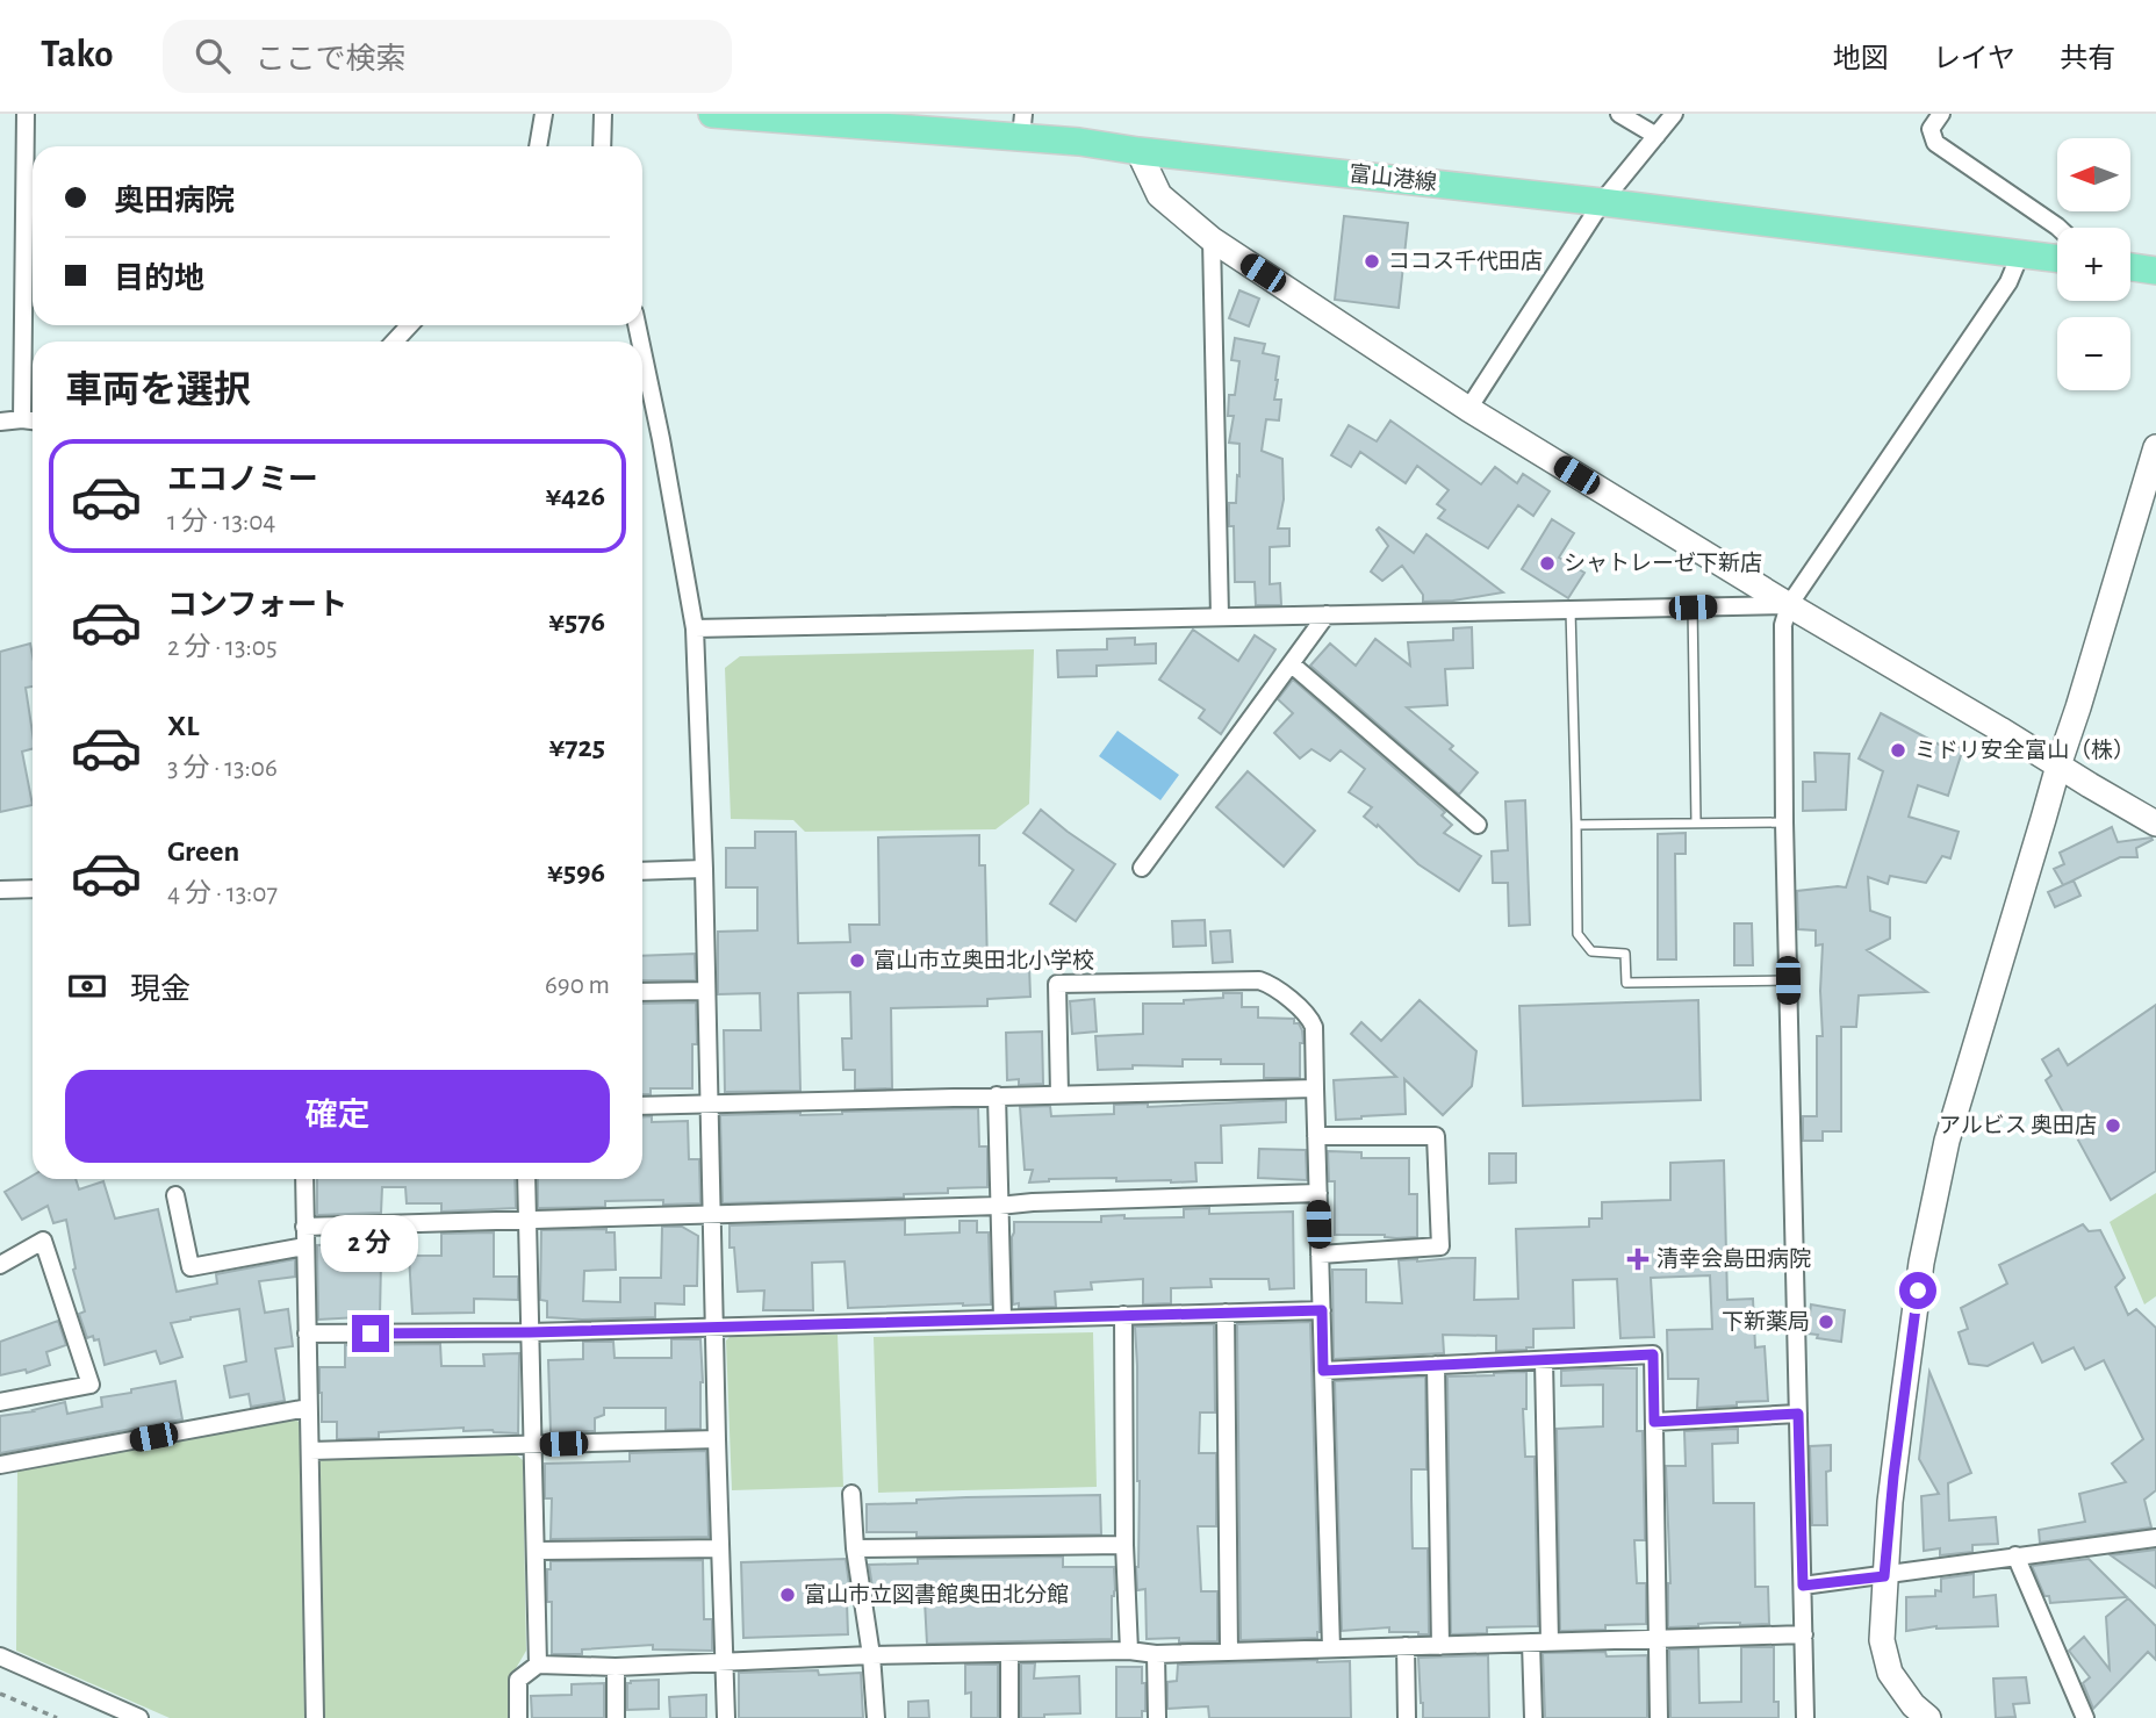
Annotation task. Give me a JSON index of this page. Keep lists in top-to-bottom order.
{
  "streets": {
    "main road": ["富山港線"]
  },
  "places": {
    "other": [
      "ココス千代田店",
      "シャトレーゼ下新店",
      "ミドリ安全富山（株）",
      "富山市立奥田北小学校",
      "アルビス 奥田店",
      "下新薬局",
      "富山市立図書館奥田北分館"
    ],
    "health": ["清幸会島田病院"]
  },
  "north": "left",
  "page": {
    "header": "Tako",
    "search": "ここで検索",
    "nav": ["地図", "レイヤ", "共有"],
    "map_buttons": ["+", "−"],
    "banner": ["奥田病院", "目的地"],
    "heading": "車両を選択",
    "list": [
      {
        "name": "エコノミー",
        "note": "1 分 · 13:04",
        "value": "¥426"
      },
      {
        "name": "コンフォート",
        "note": "2 分 · 13:05",
        "value": "¥576"
      },
      {
        "name": "XL",
        "note": "3 分 · 13:06",
        "value": "¥725"
      },
      {
        "name": "Green",
        "note": "4 分 · 13:07",
        "value": "¥596"
      }
    ],
    "pay": ["現金", "690 m"],
    "buttons": "確定",
    "bubble": "2 分"
  }
}
